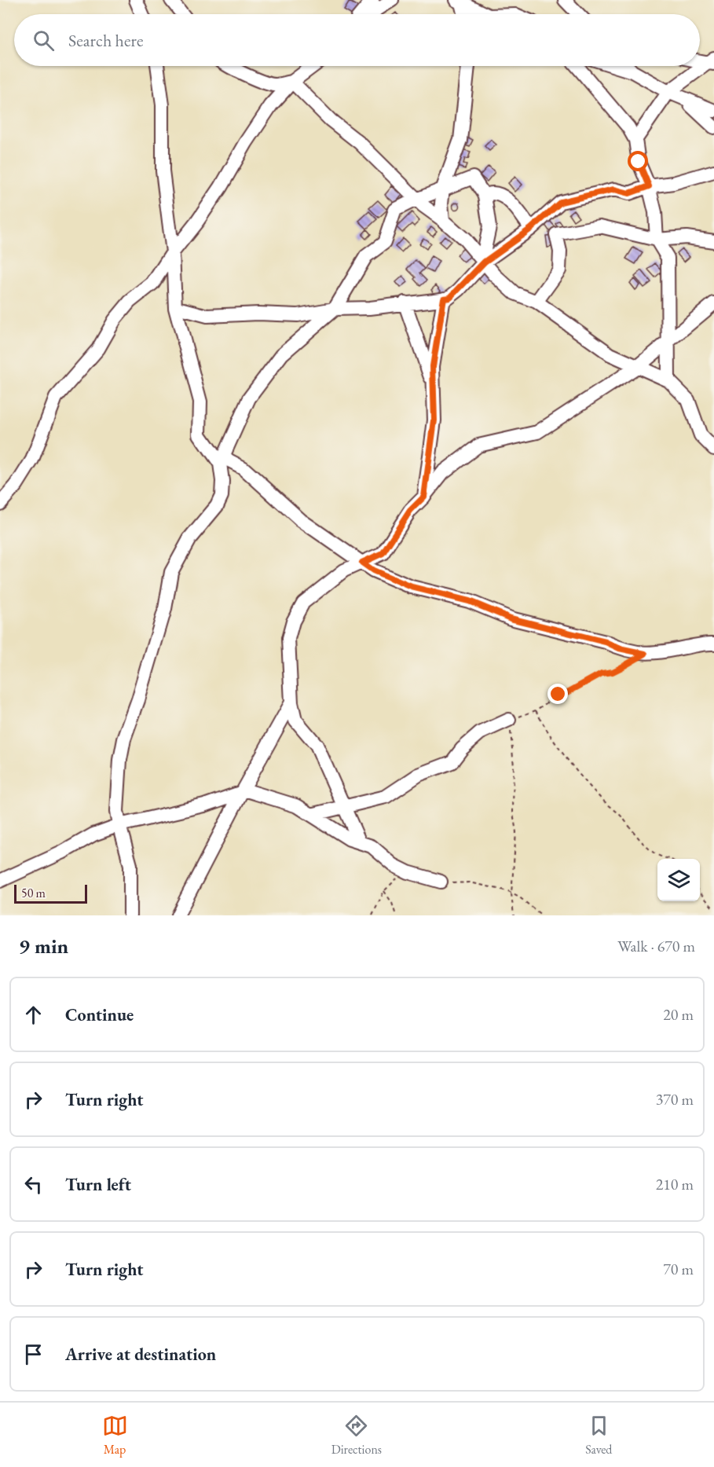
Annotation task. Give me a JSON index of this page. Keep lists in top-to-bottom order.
{
  "scale_bar": "50 m",
  "page": {
    "search": "Search here",
    "scale": "50 m",
    "heading": ["9 min", "Walk · 670 m"],
    "list": [
      ["Continue", "20 m"],
      ["Turn right", "370 m"],
      ["Turn left", "210 m"],
      ["Turn right", "70 m"],
      "Arrive at destination"
    ],
    "nav": ["Map", "Directions", "Saved"]
  }
}
